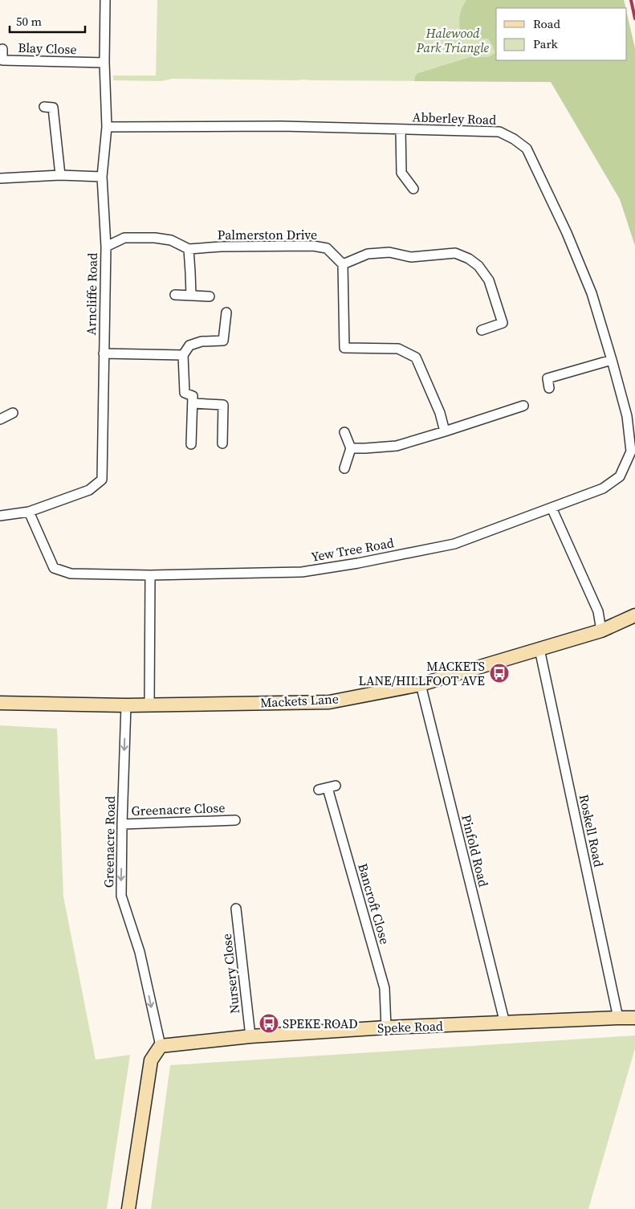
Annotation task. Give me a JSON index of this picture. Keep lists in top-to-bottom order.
{
  "streets": {
    "street": [
      "Blay Close",
      "Abberley Road",
      "Palmerston Drive",
      "Arncliffe Road",
      "Yew Tree Road",
      "Mackets Lane",
      "Greenacre Close",
      "Roskell Road",
      "Greenacre Road",
      "Pinfold Road",
      "Bancroft Close",
      "Nursery Close",
      "Speke Road"
    ]
  },
  "crossings": [
    ["Blay Close", "Arncliffe Road"],
    ["Abberley Road", "Arncliffe Road"],
    ["Abberley Road", "Yew Tree Road"],
    ["Arncliffe Road", "Yew Tree Road"],
    ["Mackets Lane", "Roskell Road"],
    ["Mackets Lane", "Greenacre Road"],
    ["Mackets Lane", "Pinfold Road"],
    ["Greenacre Close", "Greenacre Road"],
    ["Roskell Road", "Speke Road"],
    ["Greenacre Road", "Speke Road"],
    ["Pinfold Road", "Speke Road"],
    ["Bancroft Close", "Speke Road"],
    ["Nursery Close", "Speke Road"]
  ],
  "one_way": ["Greenacre Road"],
  "parks": ["Halewood Park Triangle"],
  "places": {
    "bus stop": ["MACKETS LANE/HILLFOOT AVE", "SPEKE ROAD"]
  },
  "legend": ["Road", "Park"],
  "scale_bar": "50 m"
}
